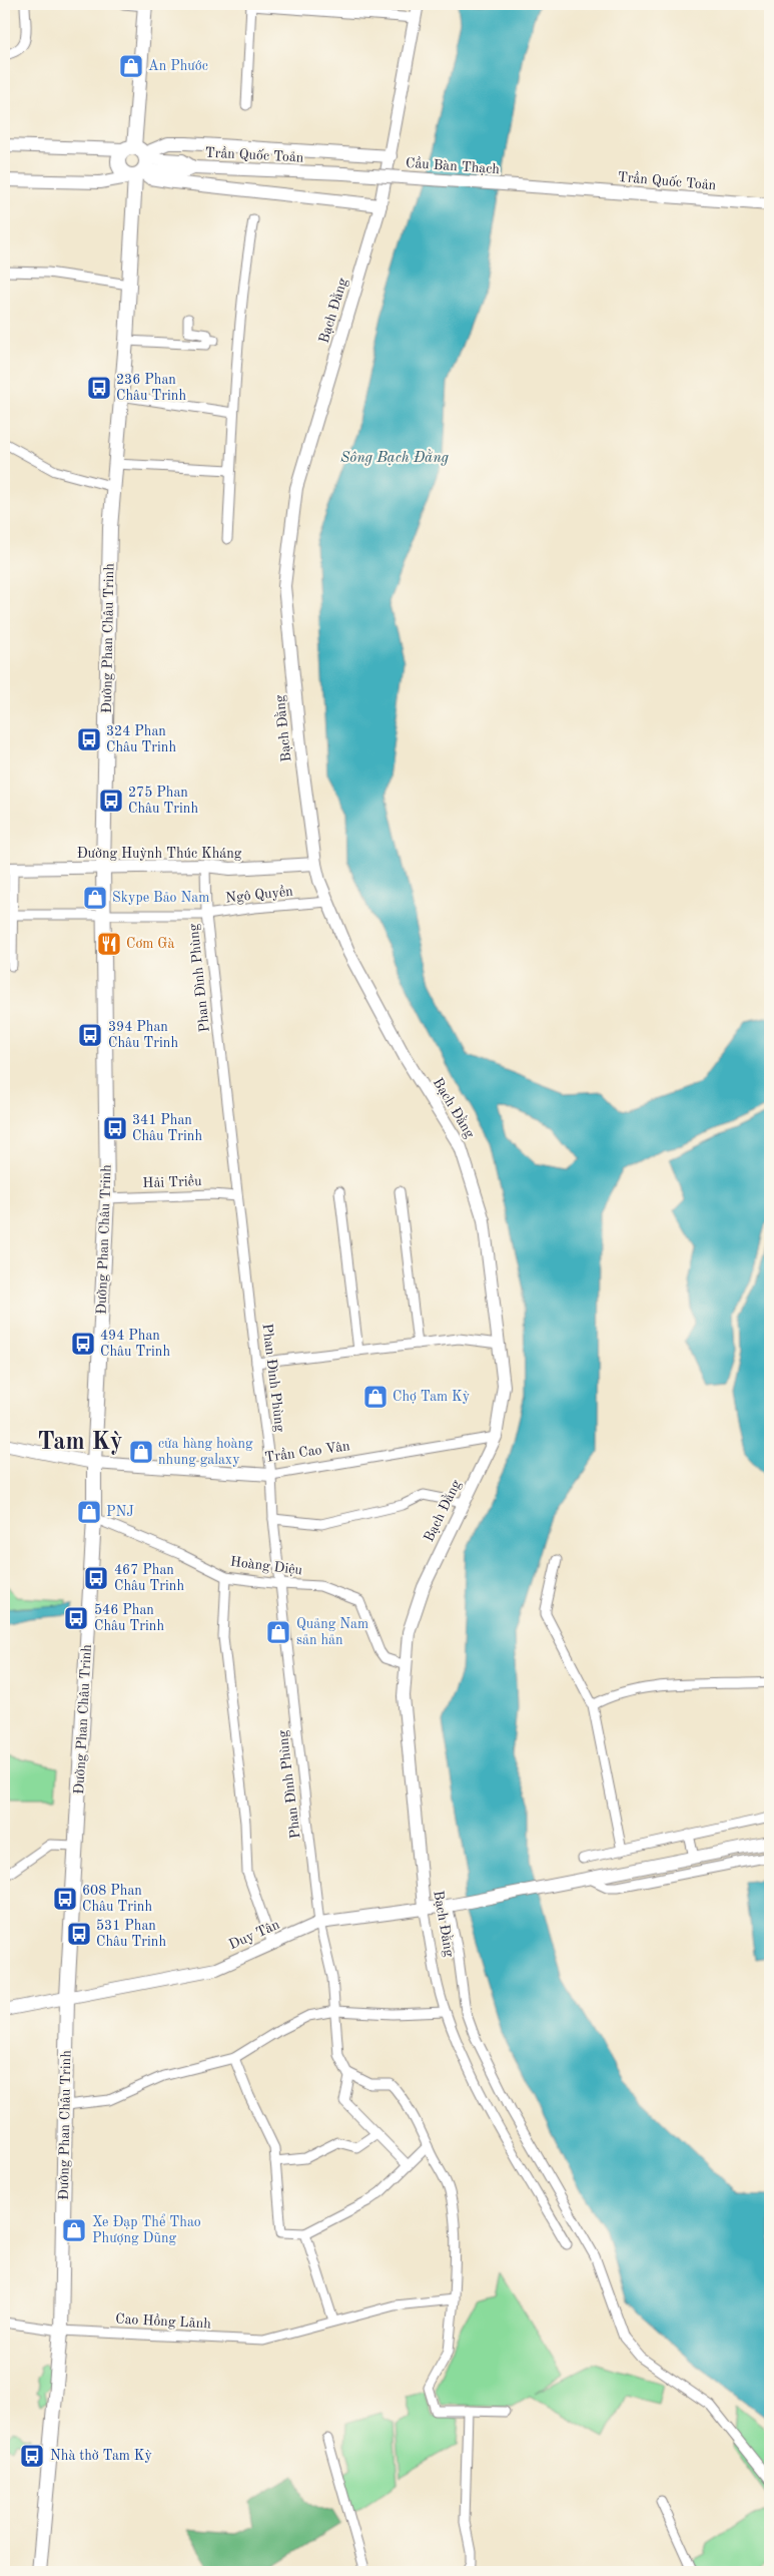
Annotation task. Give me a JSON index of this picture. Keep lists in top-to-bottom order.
{
  "streets": {
    "main road": ["Đường Phan Châu Trinh"],
    "street": [
      "Trần Quốc Toản",
      "Cầu Bàn Thạch",
      "Bạch Đằng",
      "Đường Huỳnh Thúc Kháng",
      "Ngô Quyền",
      "Phan Đình Phùng",
      "Hải Triều",
      "Trần Cao Vân",
      "Hoàng Diệu",
      "Duy Tân",
      "Cao Hồng Lãnh"
    ]
  },
  "crossings": [
    ["Trần Quốc Toản", "Cầu Bàn Thạch"],
    ["Trần Quốc Toản", "Đường Phan Châu Trinh"],
    ["Bạch Đằng", "Đường Huỳnh Thúc Kháng"],
    ["Bạch Đằng", "Ngô Quyền"],
    ["Bạch Đằng", "Trần Cao Vân"],
    ["Bạch Đằng", "Hoàng Diệu"],
    ["Bạch Đằng", "Duy Tân"],
    ["Đường Phan Châu Trinh", "Đường Huỳnh Thúc Kháng"],
    ["Đường Phan Châu Trinh", "Ngô Quyền"],
    ["Đường Phan Châu Trinh", "Hải Triều"],
    ["Đường Phan Châu Trinh", "Trần Cao Vân"],
    ["Đường Phan Châu Trinh", "Hoàng Diệu"],
    ["Đường Phan Châu Trinh", "Duy Tân"],
    ["Đường Phan Châu Trinh", "Cao Hồng Lãnh"],
    ["Đường Huỳnh Thúc Kháng", "Phan Đình Phùng"],
    ["Ngô Quyền", "Phan Đình Phùng"],
    ["Phan Đình Phùng", "Hải Triều"],
    ["Phan Đình Phùng", "Trần Cao Vân"],
    ["Phan Đình Phùng", "Hoàng Diệu"],
    ["Phan Đình Phùng", "Duy Tân"]
  ],
  "districts": ["Tam Kỳ"],
  "water": ["Sông Bạch Đằng"],
  "places": {
    "shop": [
      "An Phước",
      "Skype Bảo Nam",
      "Chợ Tam Kỳ",
      "cửa hàng hoàng nhung galaxy",
      "PNJ",
      "Quảng Nam sản hản",
      "Xe Đạp Thể Thao Phượng Dũng"
    ],
    "bus stop": [
      "236 Phan Châu Trinh",
      "324 Phan Châu Trinh",
      "275 Phan Châu Trinh",
      "394 Phan Châu Trinh",
      "341 Phan Châu Trinh",
      "494 Phan Châu Trinh",
      "467 Phan Châu Trinh",
      "546 Phan Châu Trinh",
      "608 Phan Châu Trinh",
      "531 Phan Châu Trinh",
      "Nhà thờ Tam Kỳ"
    ],
    "restaurant": ["Cơm Gà"]
  }
}
